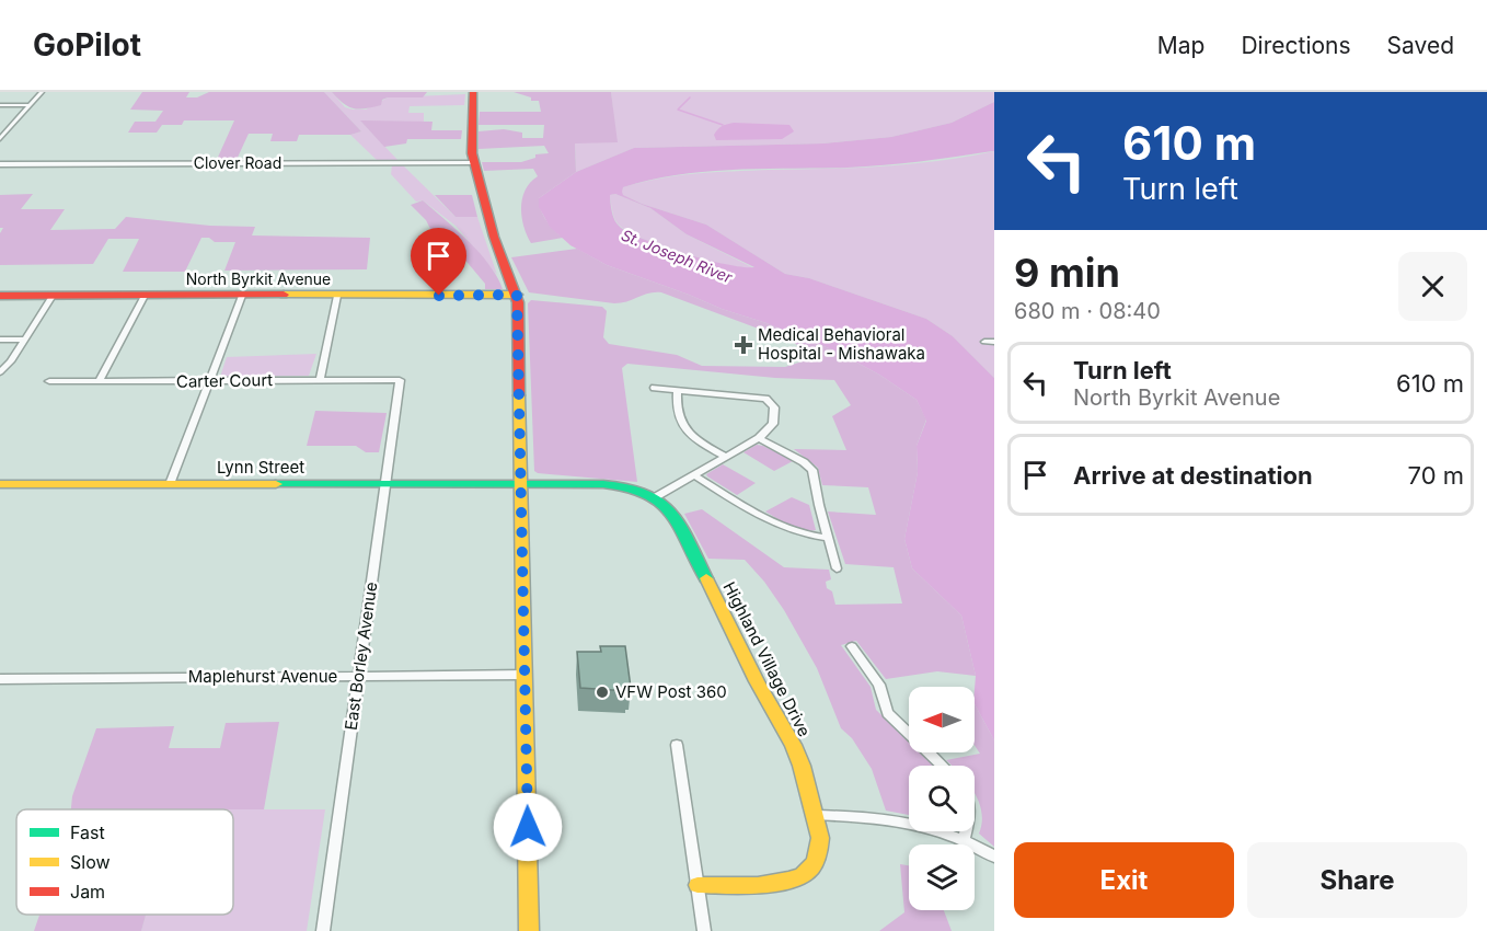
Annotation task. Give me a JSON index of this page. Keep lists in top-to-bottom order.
{
  "streets": {
    "street": [
      "Clover Road",
      "North Byrkit Avenue",
      "Carter Court",
      "Lynn Street",
      "East Borley Avenue",
      "Highland Village Drive",
      "Maplehurst Avenue"
    ]
  },
  "crossings": [
    ["Carter Court", "East Borley Avenue"],
    ["Lynn Street", "East Borley Avenue"],
    ["East Borley Avenue", "Maplehurst Avenue"]
  ],
  "water": ["St. Joseph River"],
  "places": {
    "health": ["Medical Behavioral Hospital - Mishawaka"],
    "other": ["VFW Post 360"]
  },
  "legend": ["Fast", "Slow", "Jam"],
  "north": "left",
  "page": {
    "header": "GoPilot",
    "nav": ["Map", "Directions", "Saved"],
    "turn": ["610 m", "Turn left"],
    "heading": ["9 min", "680 m · 08:40"],
    "list": [
      {
        "name": "Turn left",
        "note": "North Byrkit Avenue",
        "value": "610 m"
      },
      {
        "name": "Arrive at destination",
        "value": "70 m"
      }
    ],
    "buttons": ["Exit", "Share"]
  }
}
